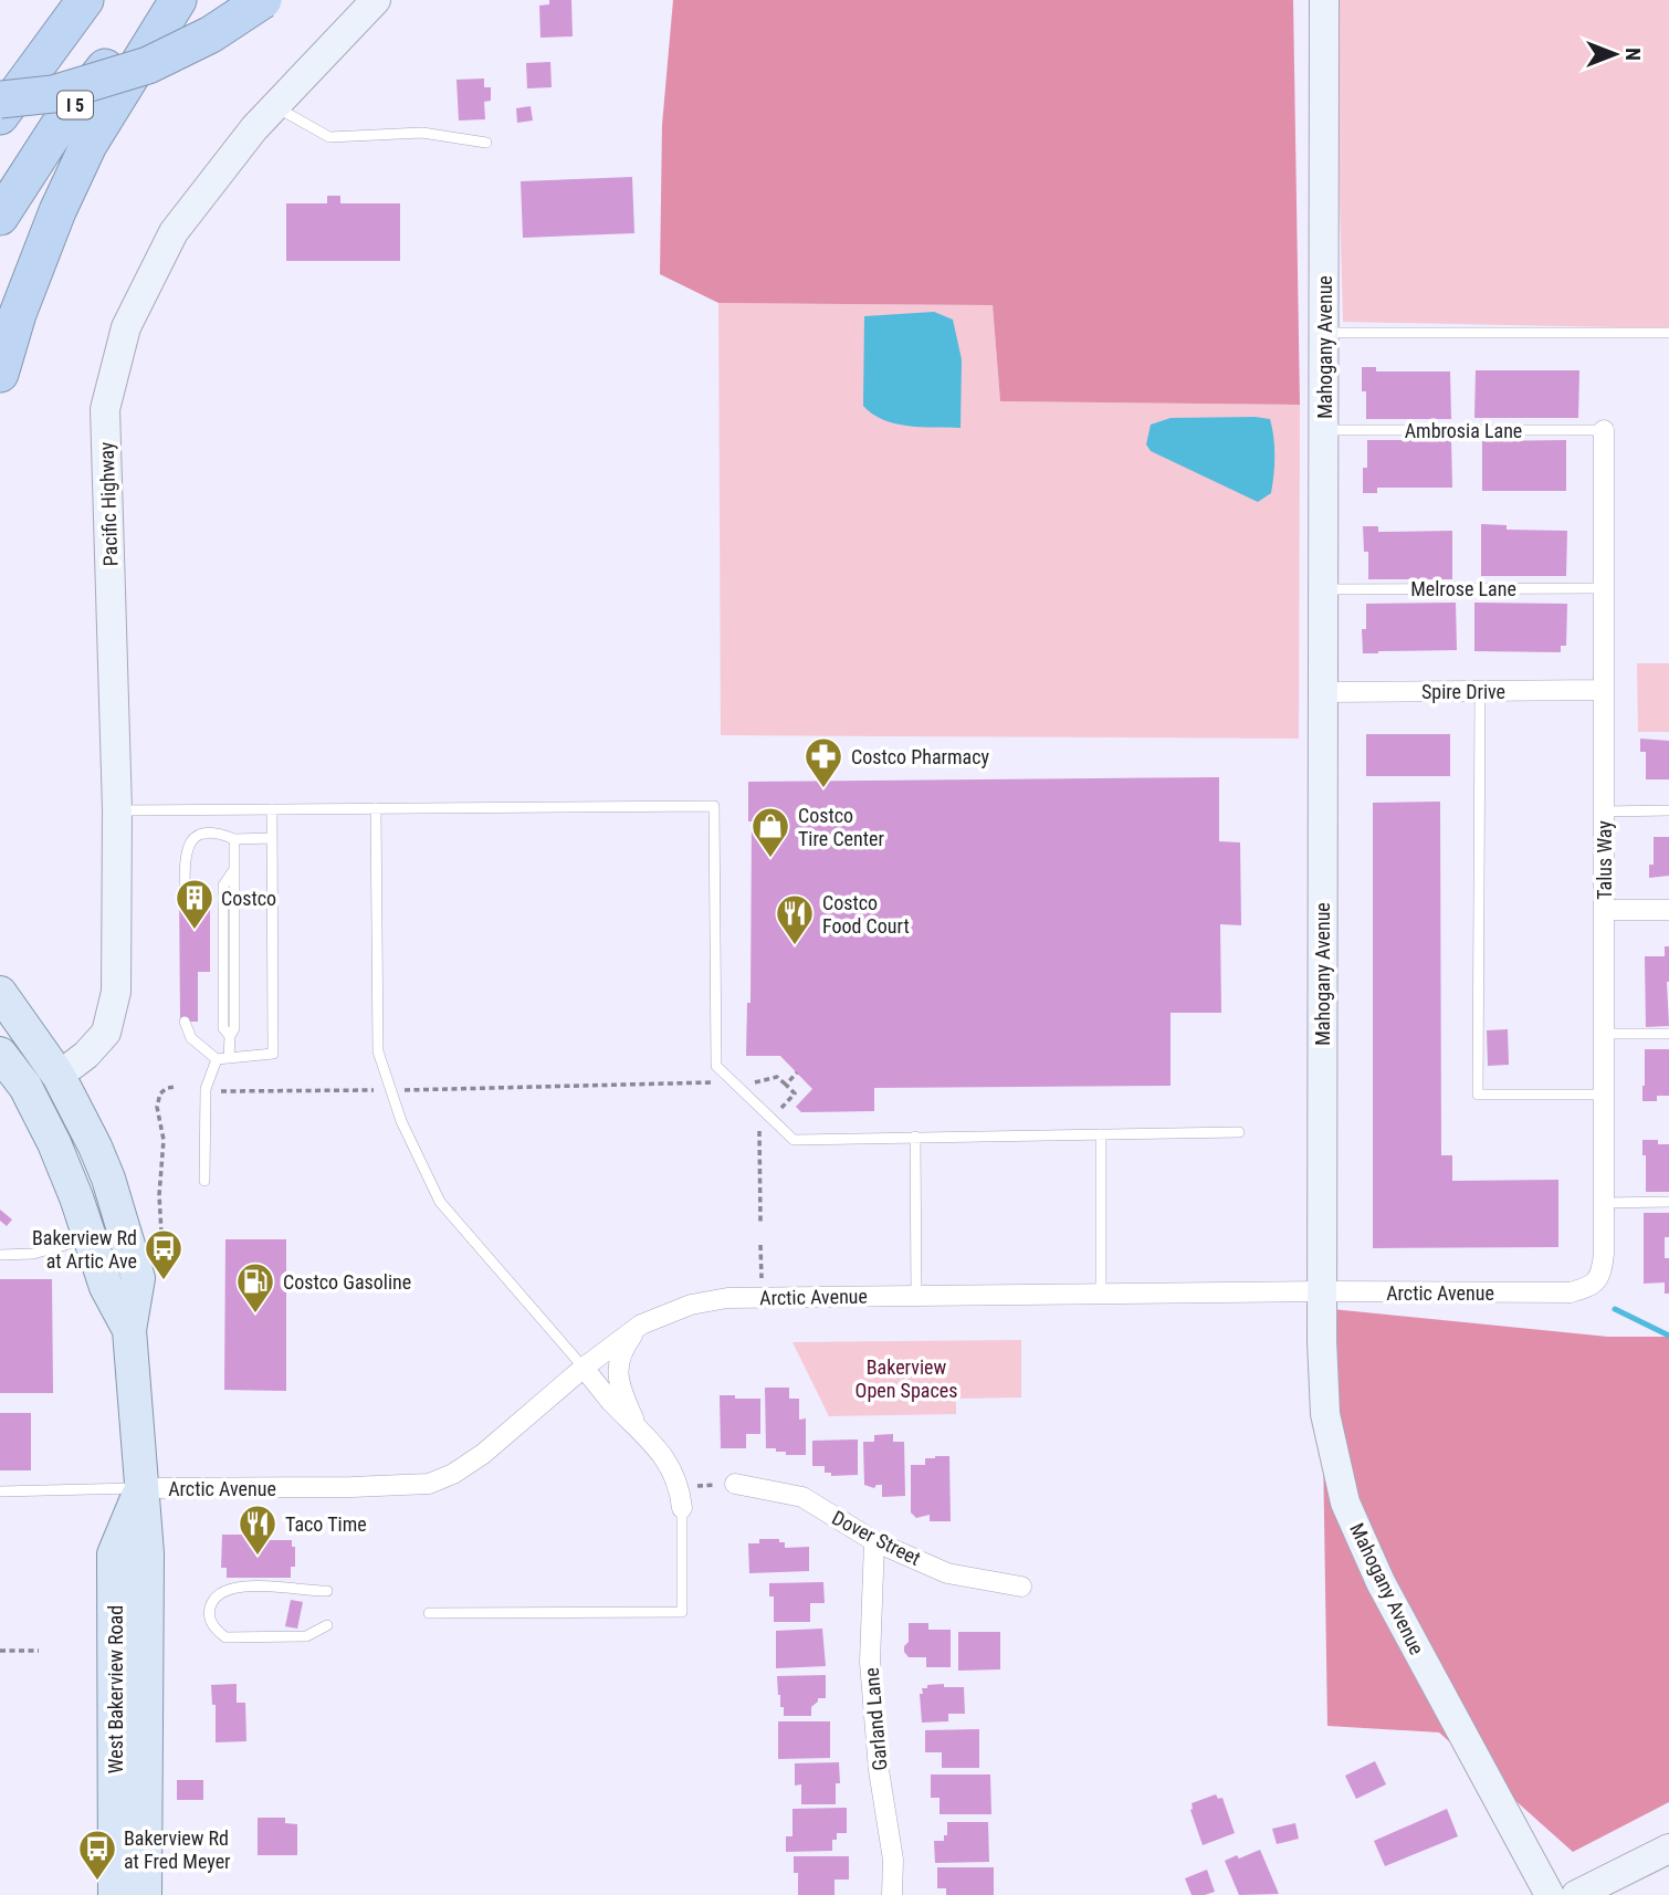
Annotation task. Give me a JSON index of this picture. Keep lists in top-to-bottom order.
{
  "streets": {
    "highway": ["I 5"],
    "main road": ["West Bakerview Road"],
    "street": [
      "Mahogany Avenue",
      "Pacific Highway",
      "Spire Drive",
      "Talus Way",
      "Arctic Avenue",
      "Dover Street",
      "Garland Lane"
    ],
    "lane": ["Ambrosia Lane", "Melrose Lane"]
  },
  "crossings": [
    ["Mahogany Avenue", "Ambrosia Lane"],
    ["Mahogany Avenue", "Melrose Lane"],
    ["Mahogany Avenue", "Spire Drive"],
    ["Mahogany Avenue", "Arctic Avenue"],
    ["Ambrosia Lane", "Talus Way"],
    ["Pacific Highway", "West Bakerview Road"],
    ["Melrose Lane", "Talus Way"],
    ["Spire Drive", "Talus Way"],
    ["Talus Way", "Arctic Avenue"],
    ["Arctic Avenue", "West Bakerview Road"],
    ["Dover Street", "Garland Lane"]
  ],
  "parks": ["Bakerview Open Spaces"],
  "places": {
    "pharmacy": ["Costco Pharmacy"],
    "shop": ["Costco Tire Center"],
    "building": ["Costco"],
    "restaurant": ["Costco Food Court", "Taco Time"],
    "bus stop": ["Bakerview Rd at Artic Ave", "Bakerview Rd at Fred Meyer"],
    "fuel station": ["Costco Gasoline"]
  },
  "north": "right"
}
